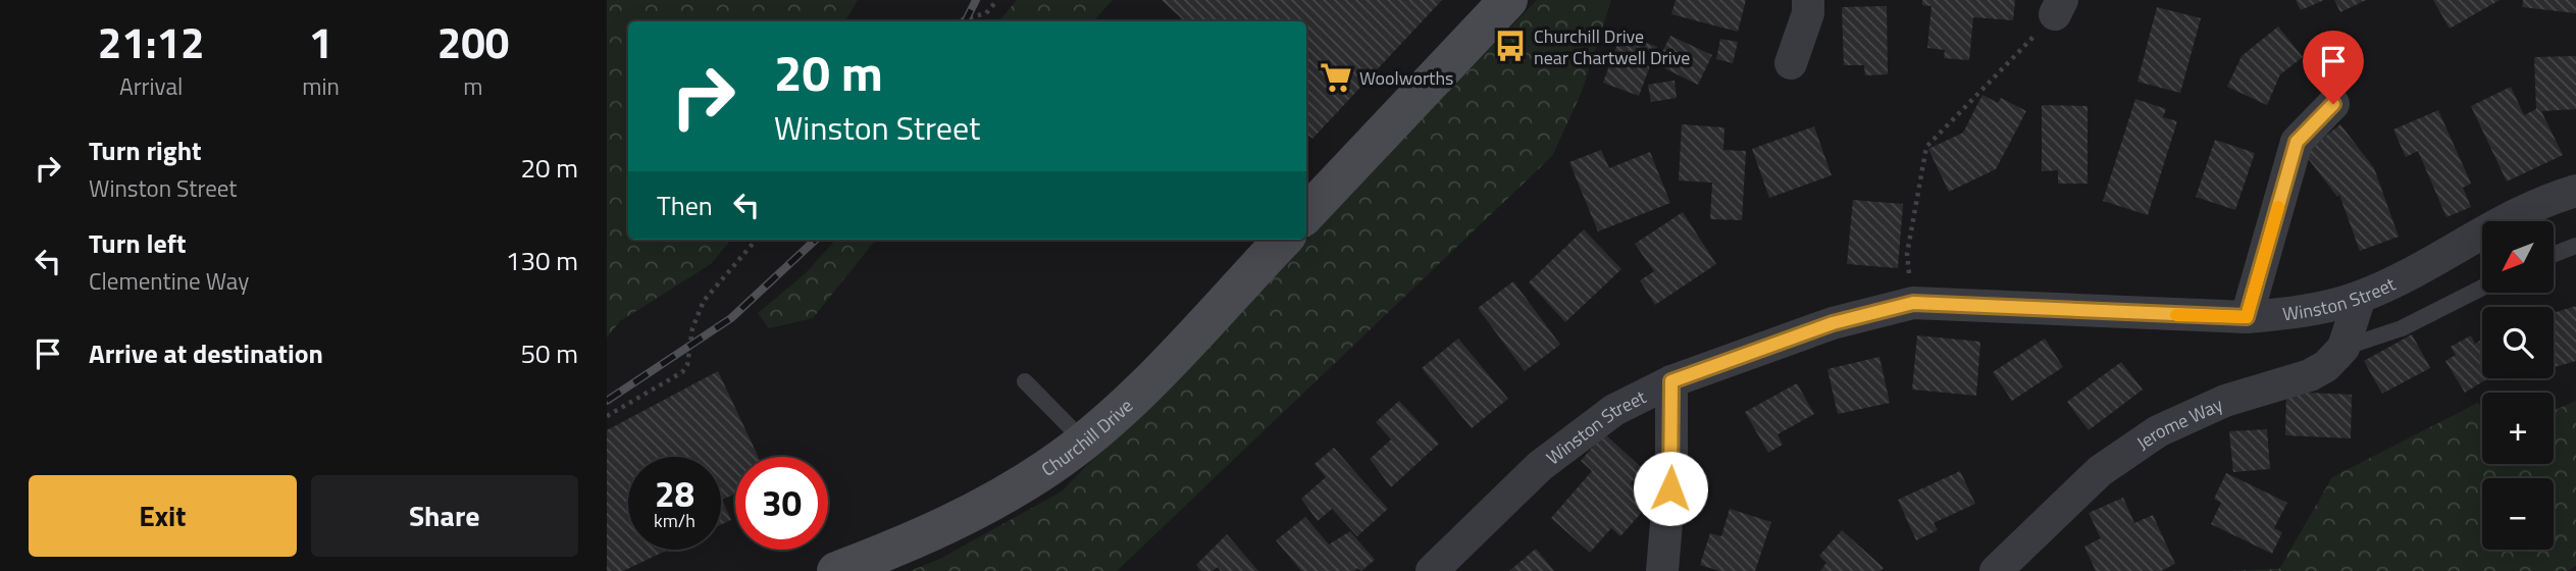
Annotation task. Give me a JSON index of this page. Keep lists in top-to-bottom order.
{
  "streets": {
    "main road": ["Churchill Drive"],
    "street": ["Winston Street", "Jerome Way"]
  },
  "places": {
    "bus stop": ["Churchill Drive near Chartwell Drive"],
    "supermarket": ["Woolworths"]
  },
  "north": "bottom left",
  "page": {
    "eta": [
      "21:12",
      "Arrival",
      "1",
      "min",
      "200",
      "m"
    ],
    "turn": ["20 m", "Winston Street"],
    "list": [
      {
        "name": "Turn right",
        "note": "Winston Street",
        "value": "20 m"
      },
      {
        "name": "Turn left",
        "note": "Clementine Way",
        "value": "130 m"
      },
      {
        "name": "Arrive at destination",
        "value": "50 m"
      }
    ],
    "then": "Then",
    "map_buttons": ["+", "−"],
    "speed": "28 km/h",
    "limit": "30",
    "buttons": ["Exit", "Share"]
  }
}
